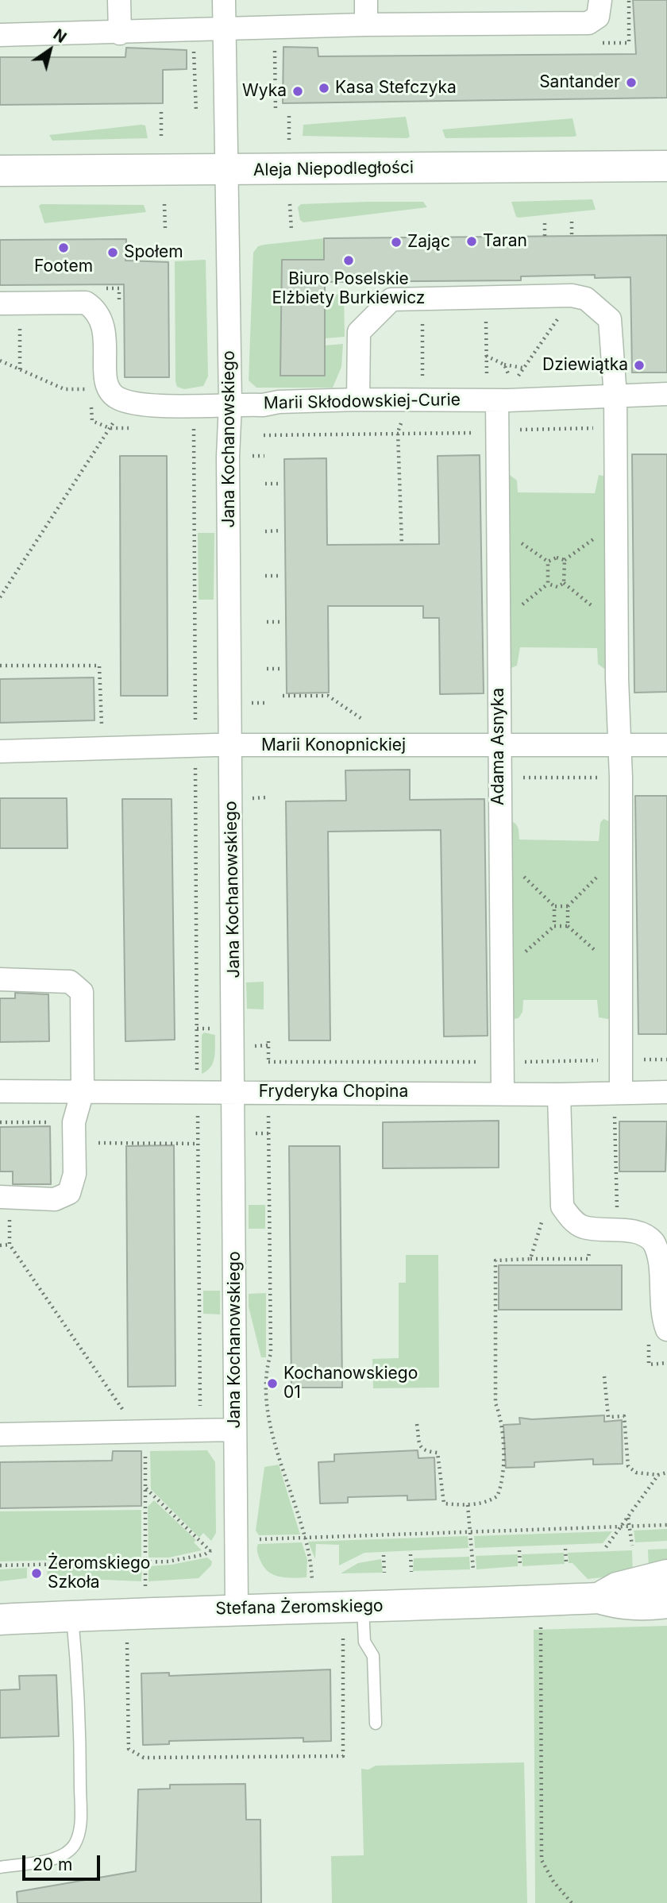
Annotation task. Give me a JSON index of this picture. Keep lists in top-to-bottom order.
{
  "streets": {
    "street": [
      "Aleja Niepodległości",
      "Marii Skłodowskiej-Curie",
      "Jana Kochanowskiego",
      "Marii Konopnickiej",
      "Adama Asnyka",
      "Fryderyka Chopina",
      "Stefana Żeromskiego"
    ]
  },
  "crossings": [
    ["Aleja Niepodległości", "Jana Kochanowskiego"],
    ["Marii Skłodowskiej-Curie", "Jana Kochanowskiego"],
    ["Marii Skłodowskiej-Curie", "Adama Asnyka"],
    ["Jana Kochanowskiego", "Marii Konopnickiej"],
    ["Jana Kochanowskiego", "Fryderyka Chopina"],
    ["Jana Kochanowskiego", "Stefana Żeromskiego"],
    ["Marii Konopnickiej", "Adama Asnyka"],
    ["Adama Asnyka", "Fryderyka Chopina"]
  ],
  "places": [
    "Santander",
    "Kasa Stefczyka",
    "Wyka",
    "Taran",
    "Zając",
    "Footem",
    "Społem",
    "Biuro Poselskie Elżbiety Burkiewicz",
    "Dziewiątka",
    "Kochanowskiego 01",
    "Żeromskiego Szkoła"
  ],
  "scale_bar": "20 m",
  "north": "top right"
}
